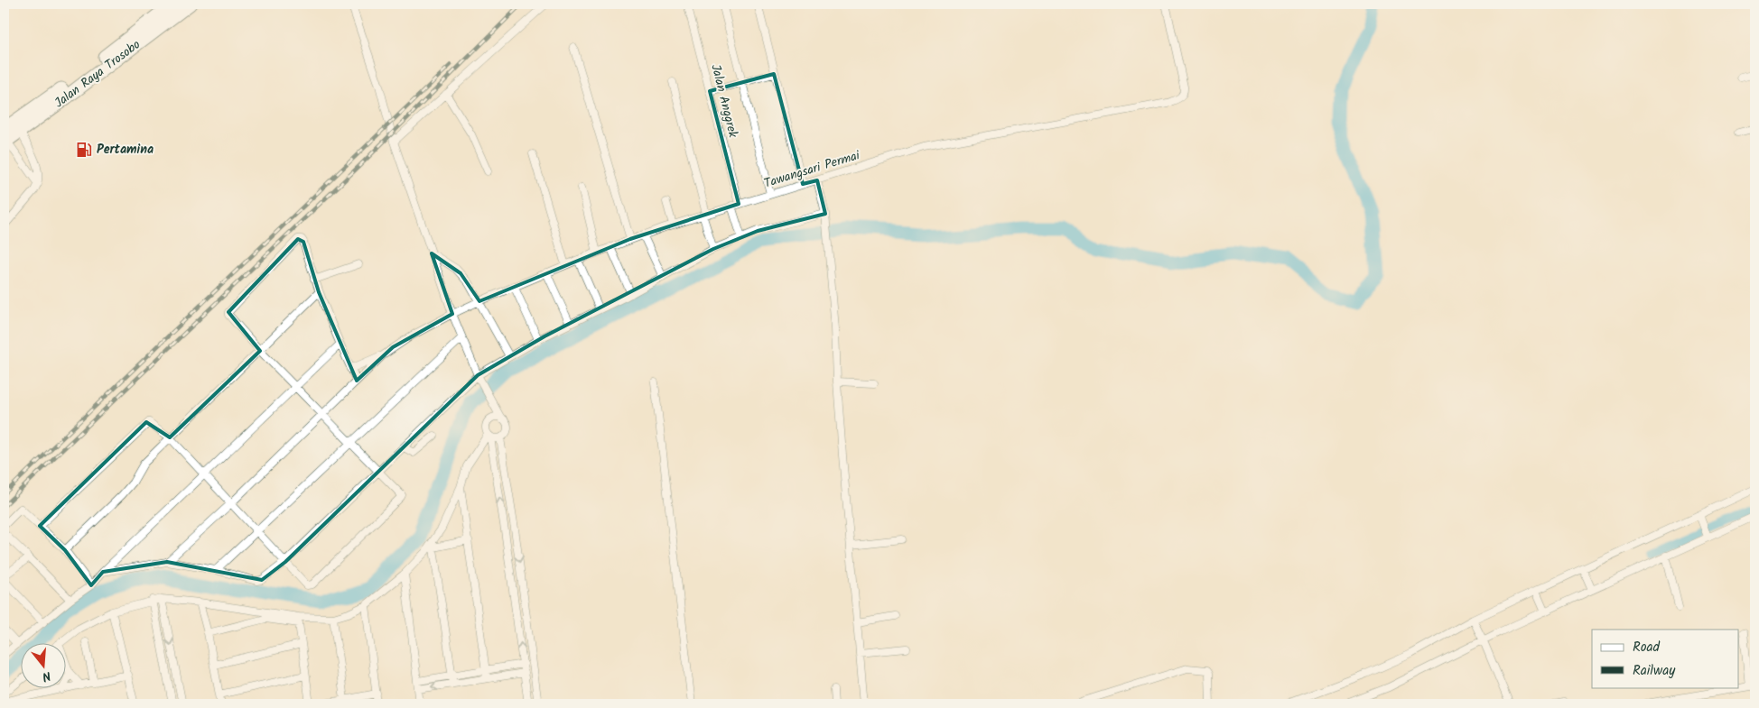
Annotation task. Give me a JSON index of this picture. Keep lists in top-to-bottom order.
{
  "streets": {
    "highway": ["Jalan Raya Trosobo"],
    "street": ["Jalan Anggrek", "Tawangsari Permai"]
  },
  "crossings": [
    ["Jalan Anggrek", "Tawangsari Permai"]
  ],
  "places": {
    "fuel station": ["Pertamina"]
  },
  "legend": ["Road", "Railway"],
  "north": "bottom"
}
